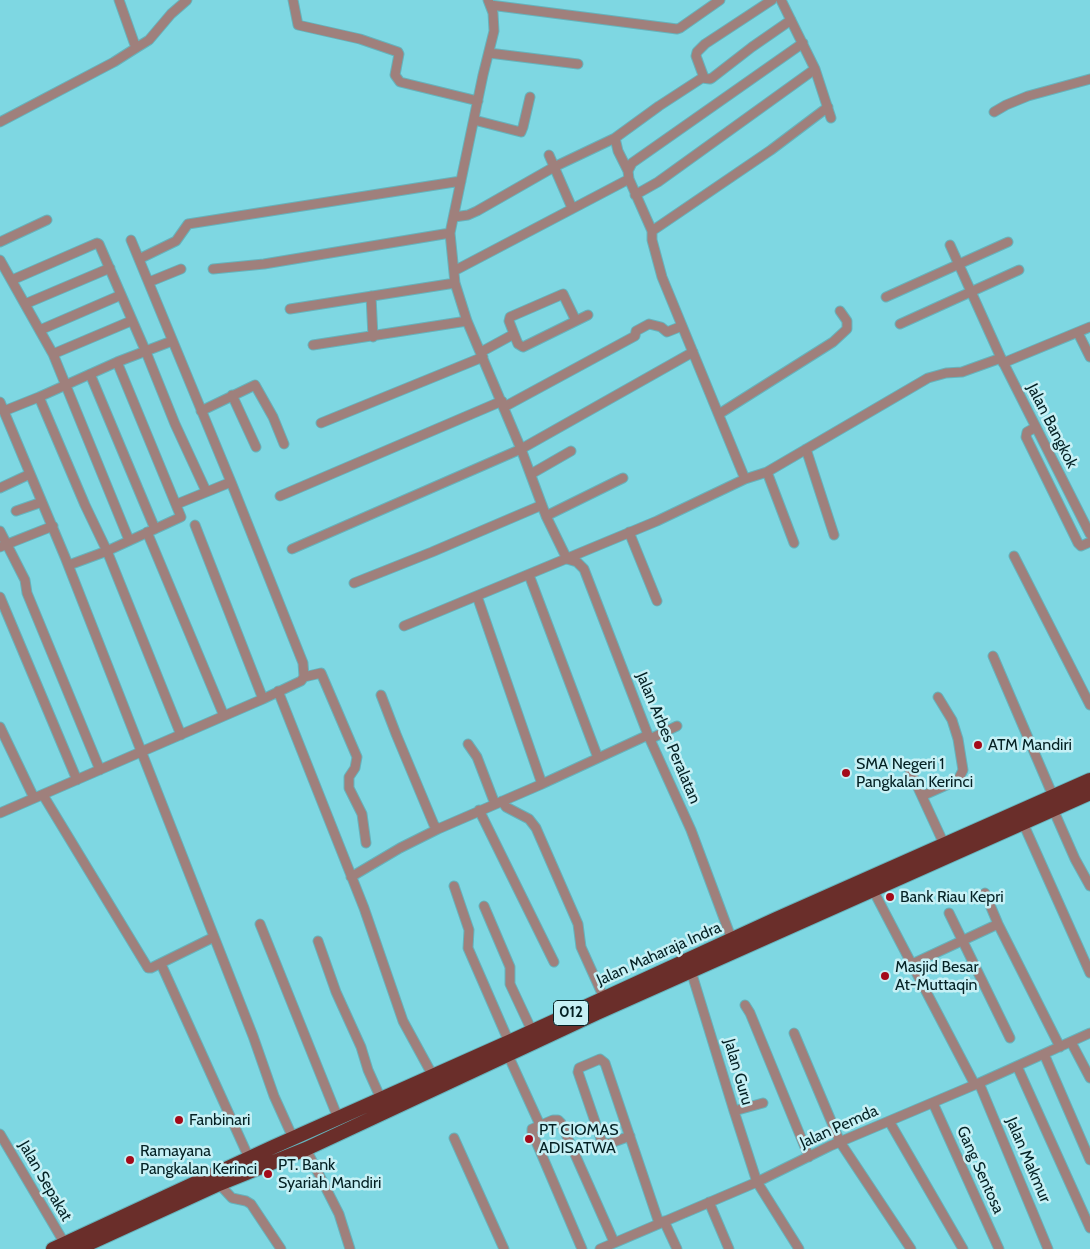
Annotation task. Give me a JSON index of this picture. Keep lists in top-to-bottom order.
{
  "streets": {
    "highway": ["Jalan Maharaja Indra", "012"],
    "street": [
      "Jalan Bangkok",
      "Jalan Arbes Peralatan",
      "Jalan Guru",
      "Jalan Pemda",
      "Jalan Makmur",
      "Gang Sentosa",
      "Jalan Sepakat"
    ]
  },
  "crossings": [
    ["Jalan Arbes Peralatan", "Jalan Maharaja Indra"],
    ["Jalan Maharaja Indra", "Jalan Guru"],
    ["Jalan Maharaja Indra", "Jalan Makmur"],
    ["Jalan Maharaja Indra", "Jalan Sepakat"],
    ["Jalan Guru", "Jalan Pemda"],
    ["Jalan Pemda", "Jalan Makmur"],
    ["Jalan Pemda", "Gang Sentosa"]
  ],
  "places": [
    "ATM Mandiri",
    "SMA Negeri 1 Pangkalan Kerinci",
    "Bank Riau Kepri",
    "Masjid Besar At-Muttaqin",
    "Fanbinari",
    "PT CIOMAS ADISATWA",
    "Ramayana Pangkalan Kerinci",
    "PT. Bank Syariah Mandiri"
  ]
}
